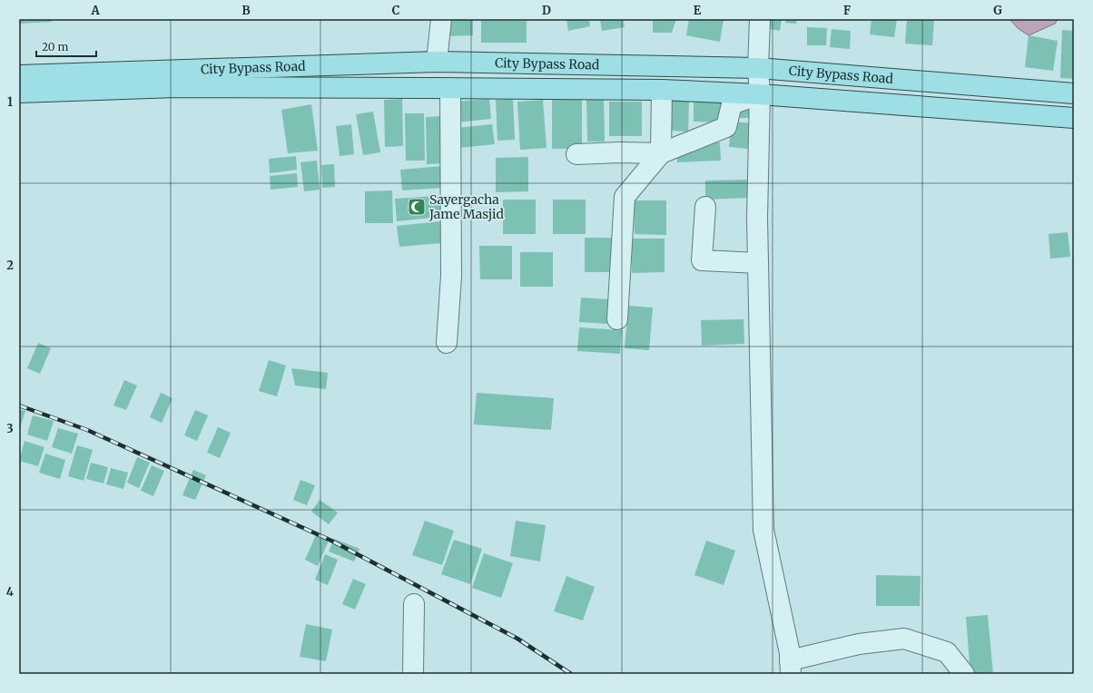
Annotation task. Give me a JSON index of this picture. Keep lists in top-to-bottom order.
{
  "streets": {
    "main road": ["City Bypass Road"]
  },
  "places": {
    "mosque": ["Sayergacha Jame Masjid"]
  },
  "scale_bar": "20 m",
  "grid": {
    "columns": [
      "A",
      "B",
      "C",
      "D",
      "E",
      "F",
      "G"
    ],
    "rows": [
      "1",
      "2",
      "3",
      "4"
    ]
  }
}
